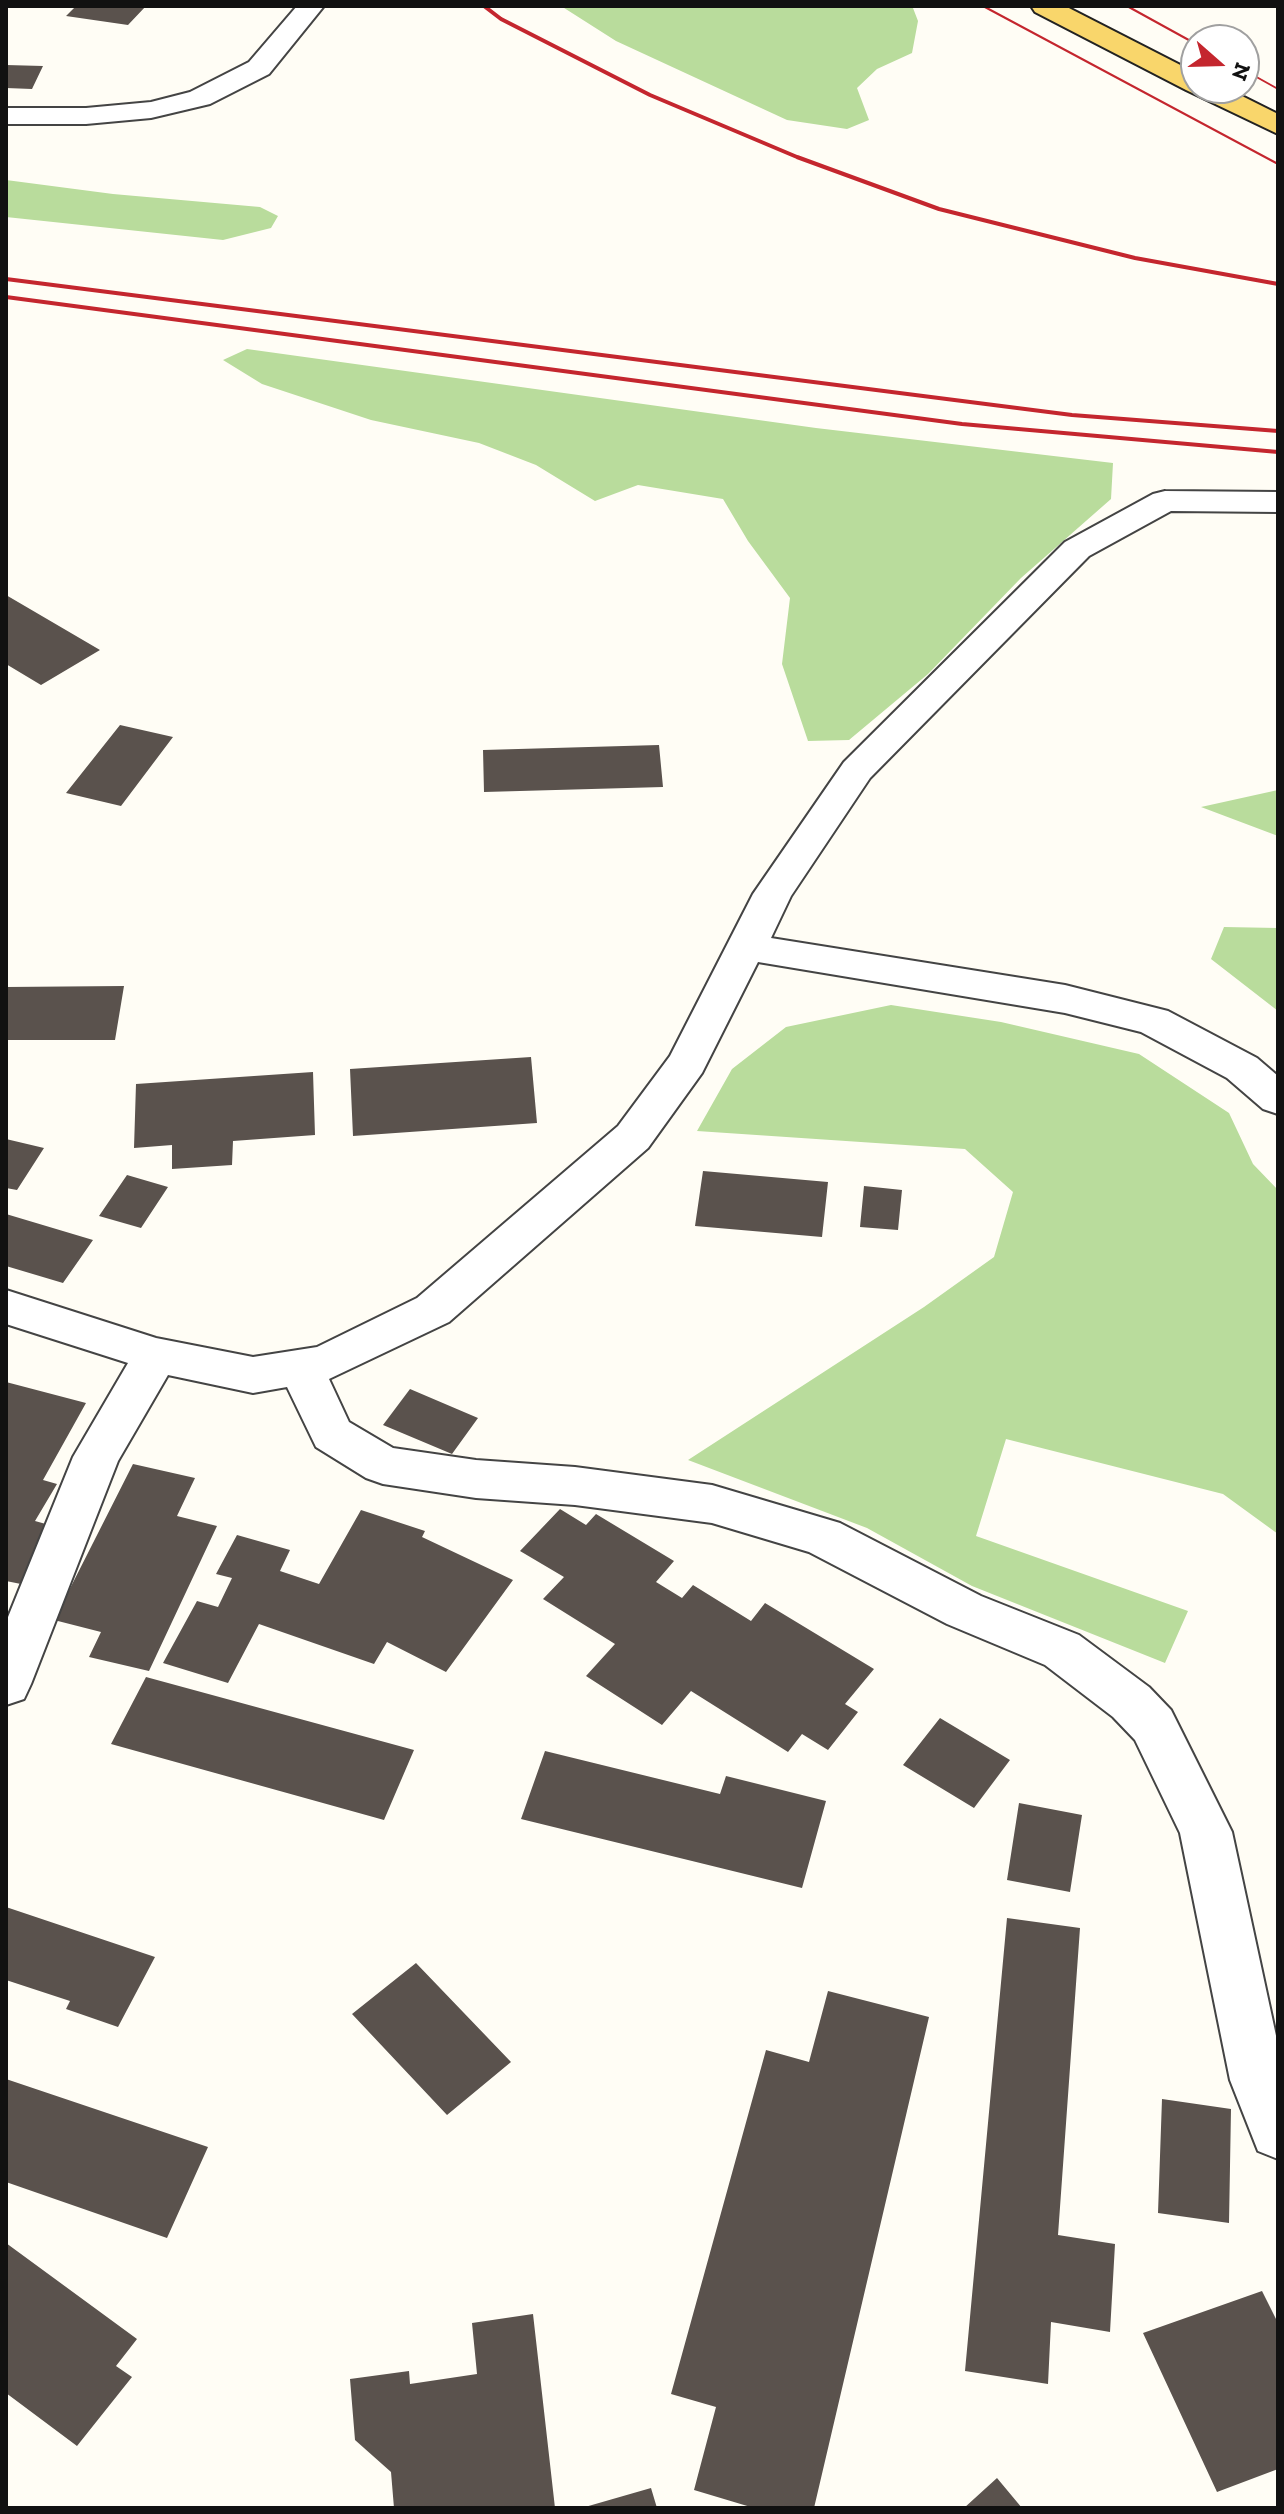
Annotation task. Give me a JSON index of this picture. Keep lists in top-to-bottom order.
{
  "north": "right"
}
